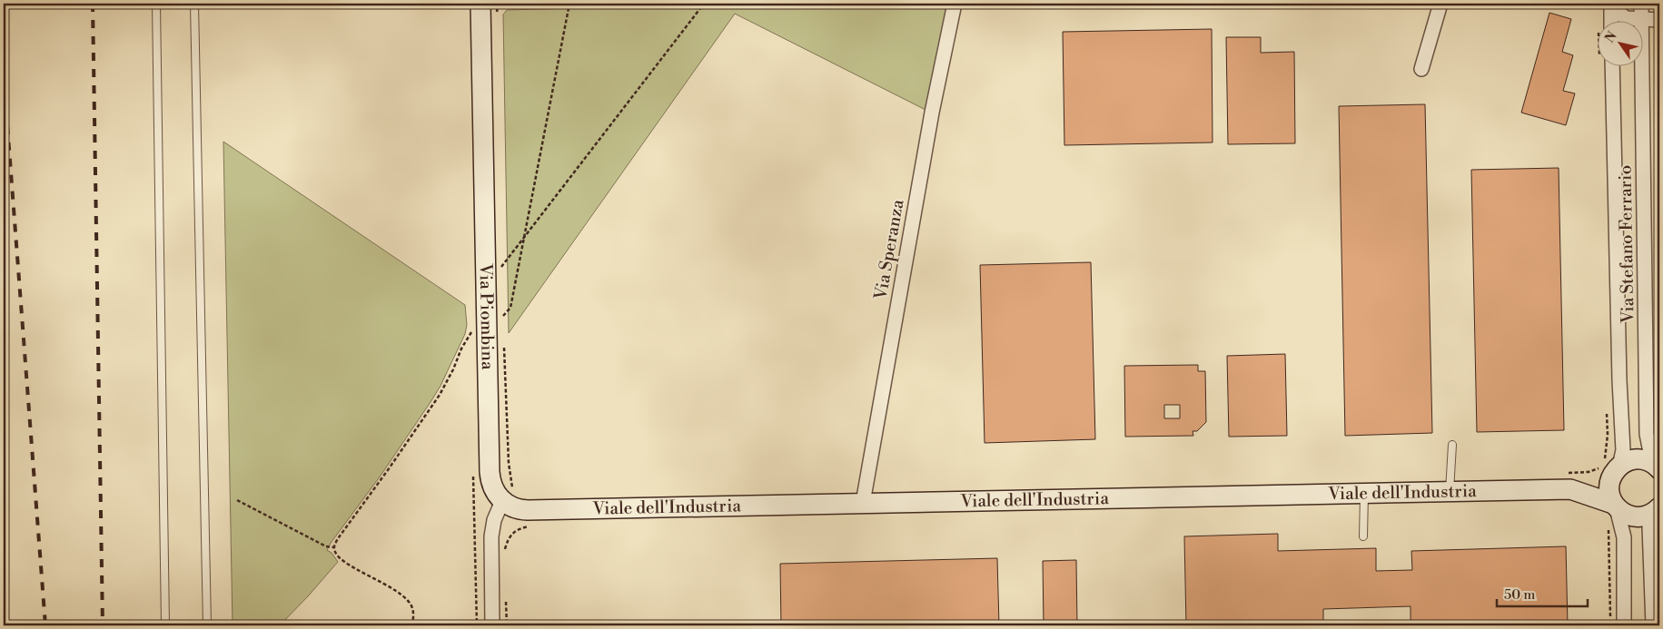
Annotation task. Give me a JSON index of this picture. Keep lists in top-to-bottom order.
{
  "streets": {
    "street": [
      "Via Stefano Ferrario",
      "Via Speranza",
      "Via Piombina",
      "Viale dell'Industria"
    ]
  },
  "crossings": [
    ["Via Speranza", "Viale dell'Industria"],
    ["Via Piombina", "Viale dell'Industria"]
  ],
  "scale_bar": "50 m",
  "north": "top left"
}
